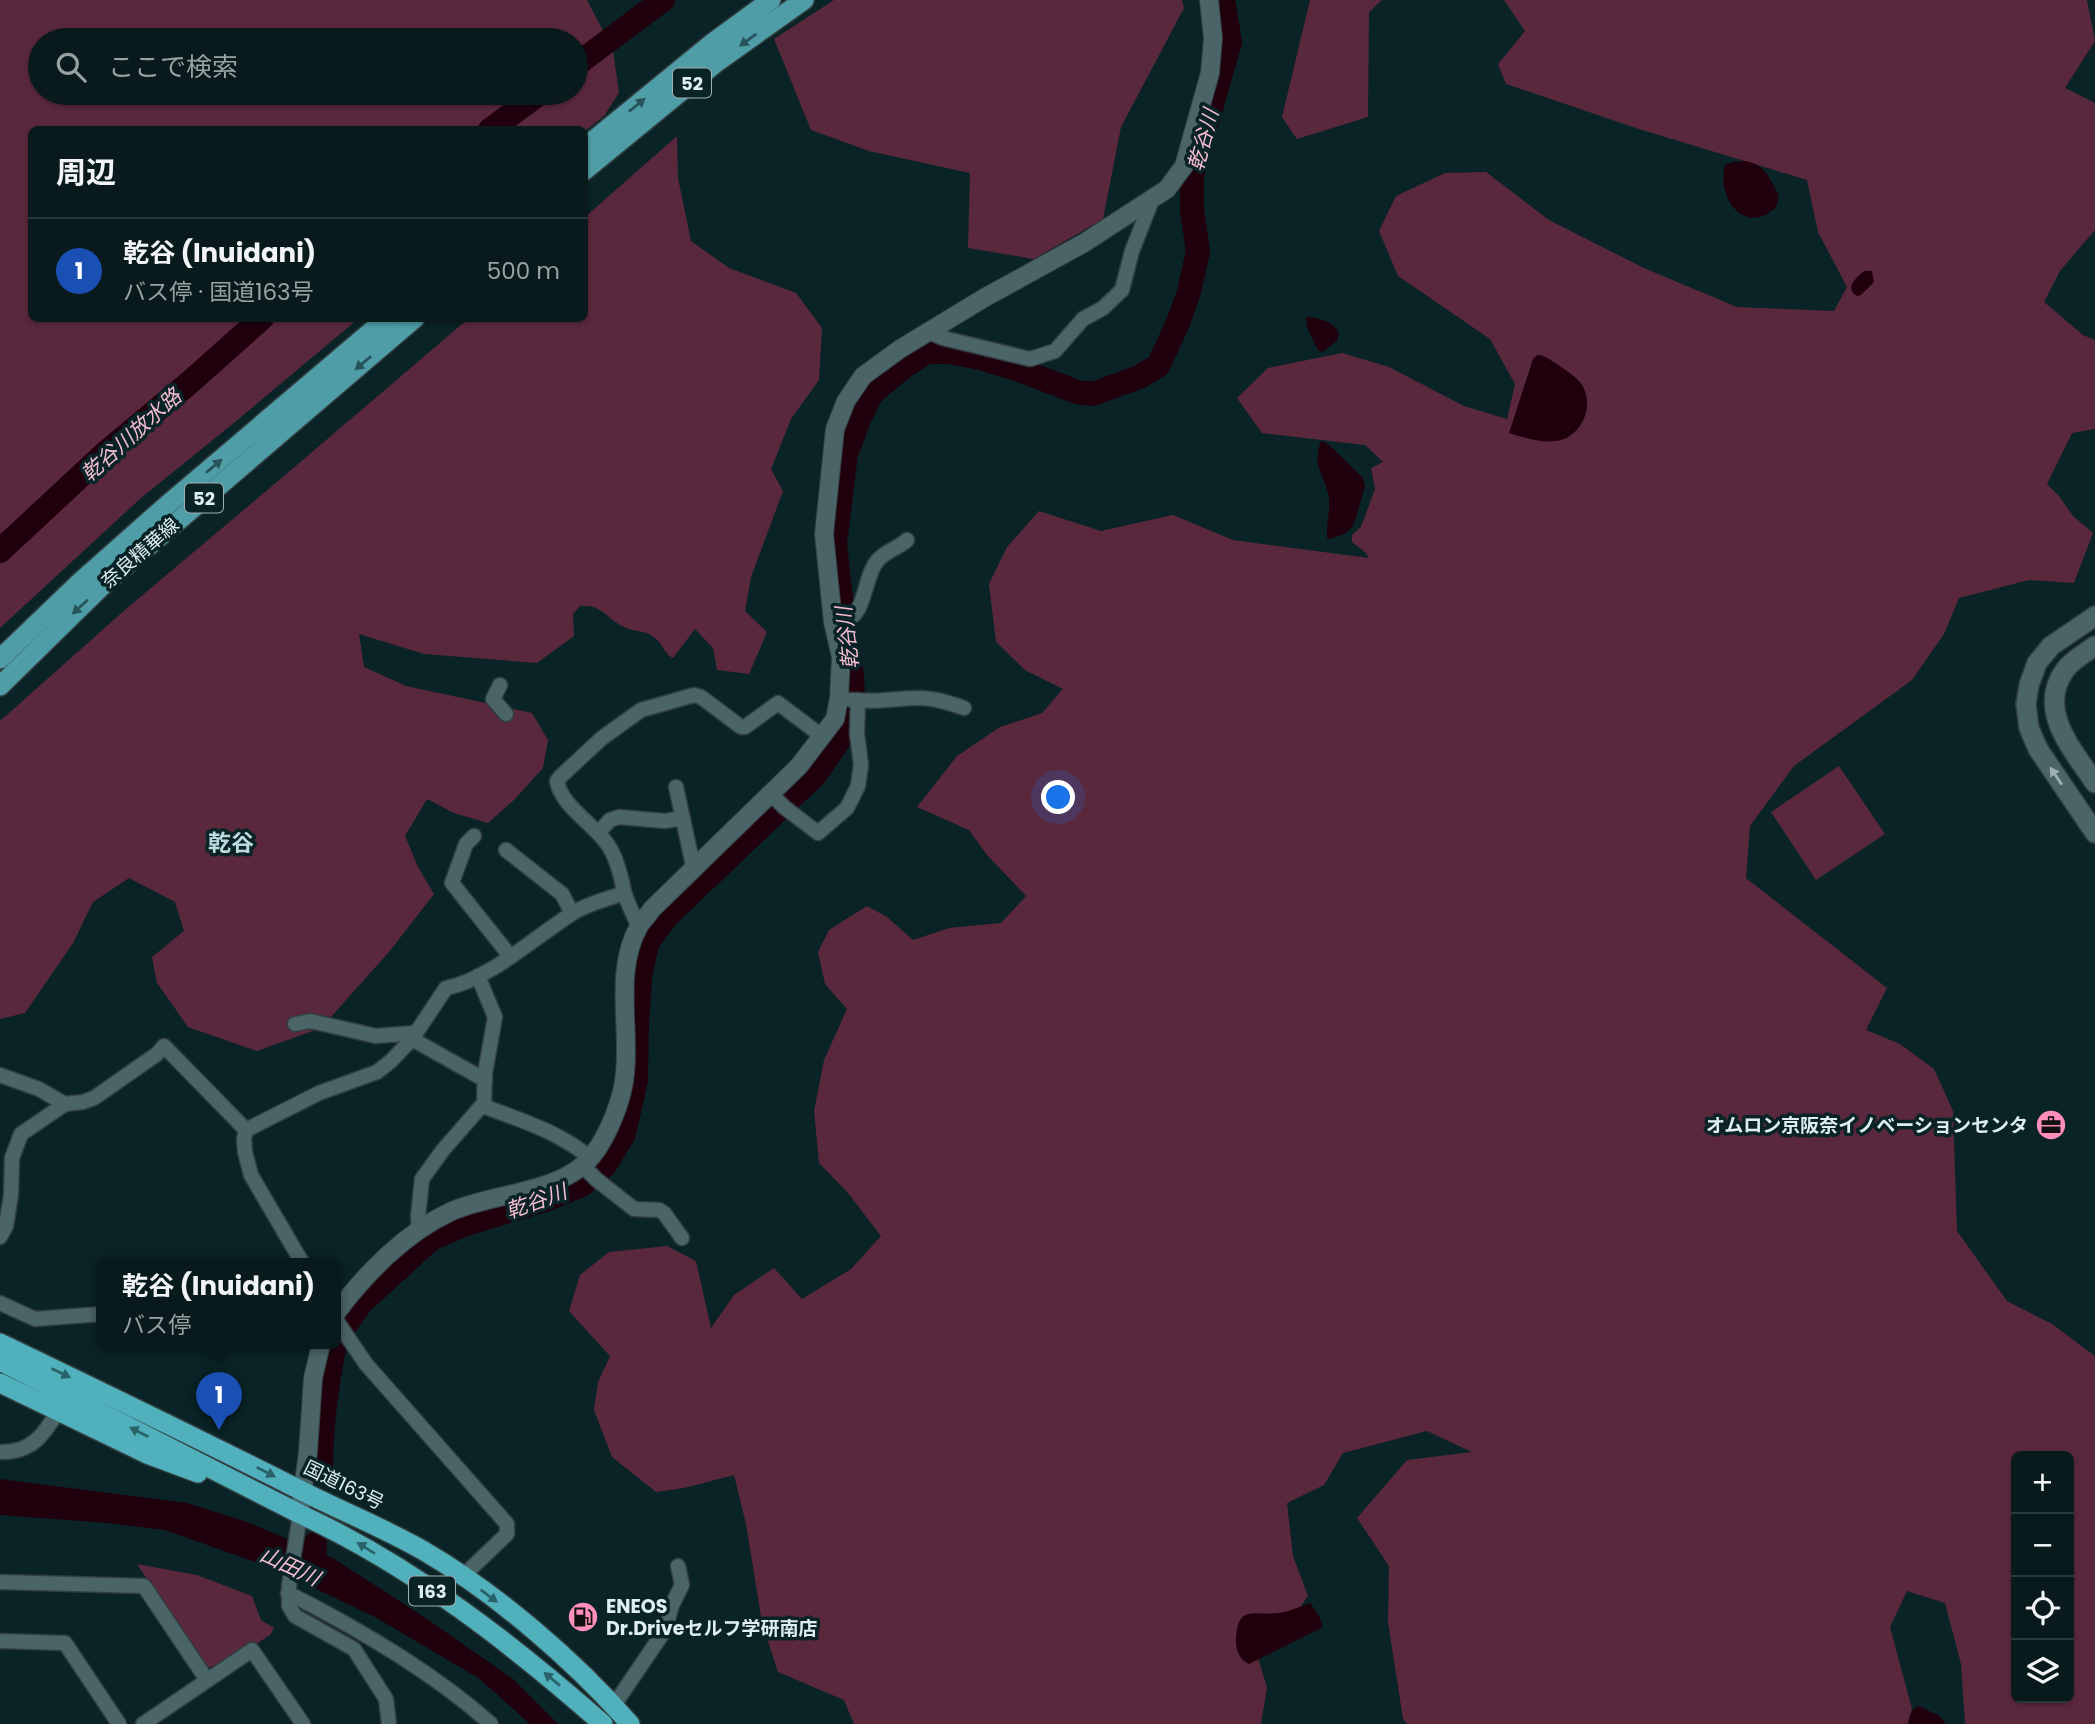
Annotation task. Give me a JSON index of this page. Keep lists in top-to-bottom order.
{
  "streets": {
    "highway": ["国道163号", "163"],
    "main road": ["52", "奈良精華線"]
  },
  "districts": ["乾谷"],
  "water": ["乾谷川", "乾谷川放水路", "山田川"],
  "places": {
    "office": ["オムロン京阪奈イノベーションセンタ"],
    "fuel station": ["ENEOS Dr.Driveセルフ学研南店"]
  },
  "page": {
    "search": "ここで検索",
    "heading": "周辺",
    "list": [
      {
        "mark": "1",
        "name": "乾谷 (Inuidani)",
        "note": "バス停 · 国道163号",
        "value": "500 m"
      }
    ],
    "popup": ["乾谷 (Inuidani)", "バス停"],
    "pins": "1",
    "map_buttons": ["+", "−"]
  }
}
